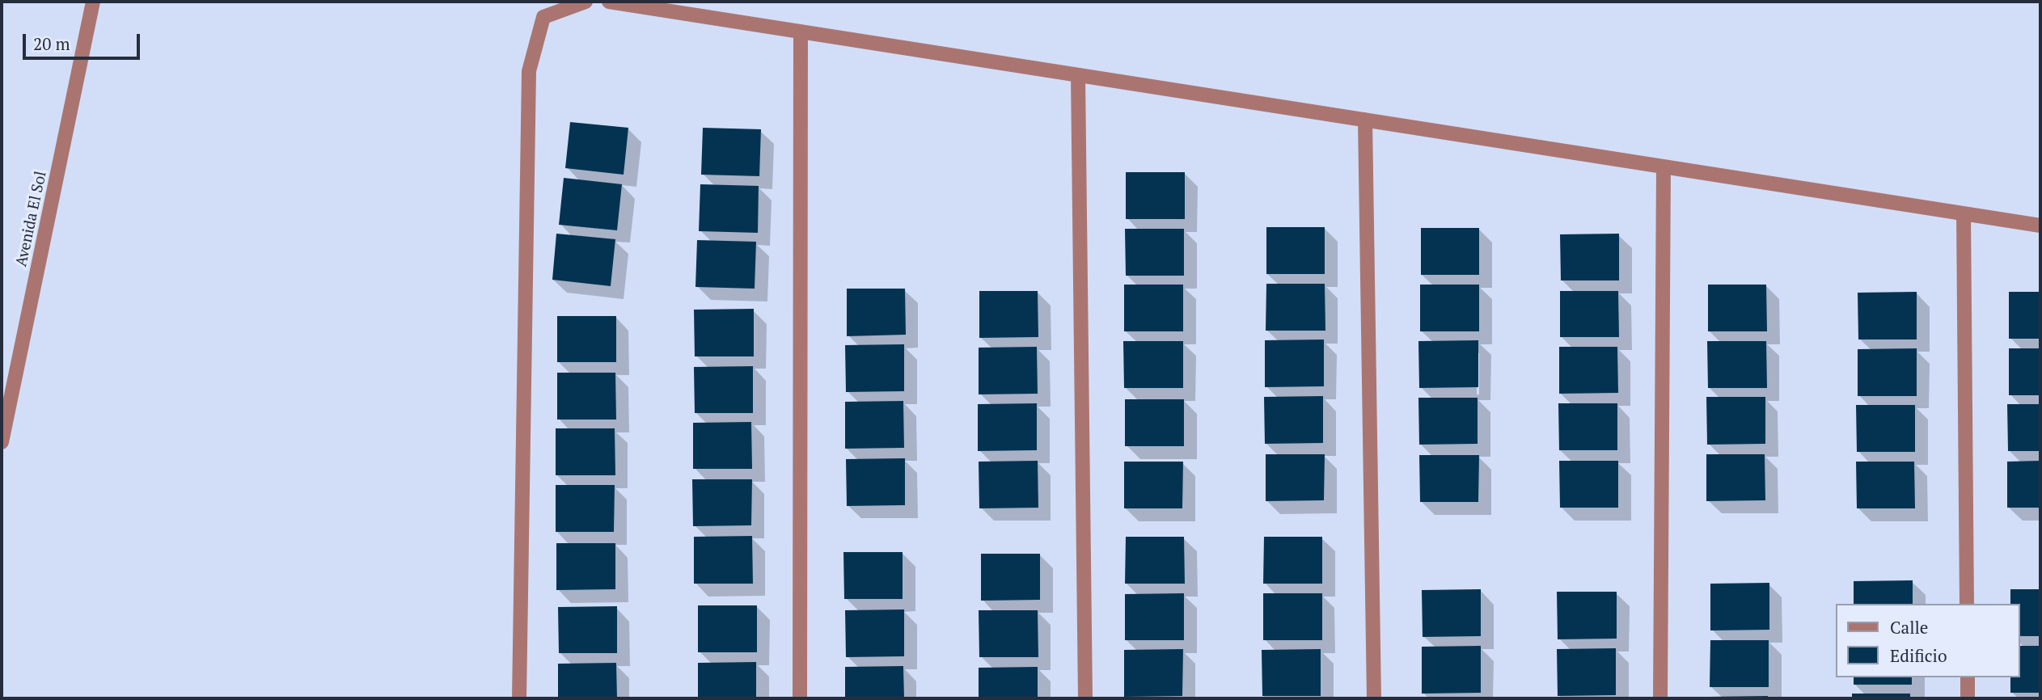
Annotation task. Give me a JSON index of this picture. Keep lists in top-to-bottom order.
{
  "streets": {
    "street": ["Avenida El Sol"]
  },
  "legend": ["Calle", "Edificio"],
  "scale_bar": "20 m"
}
